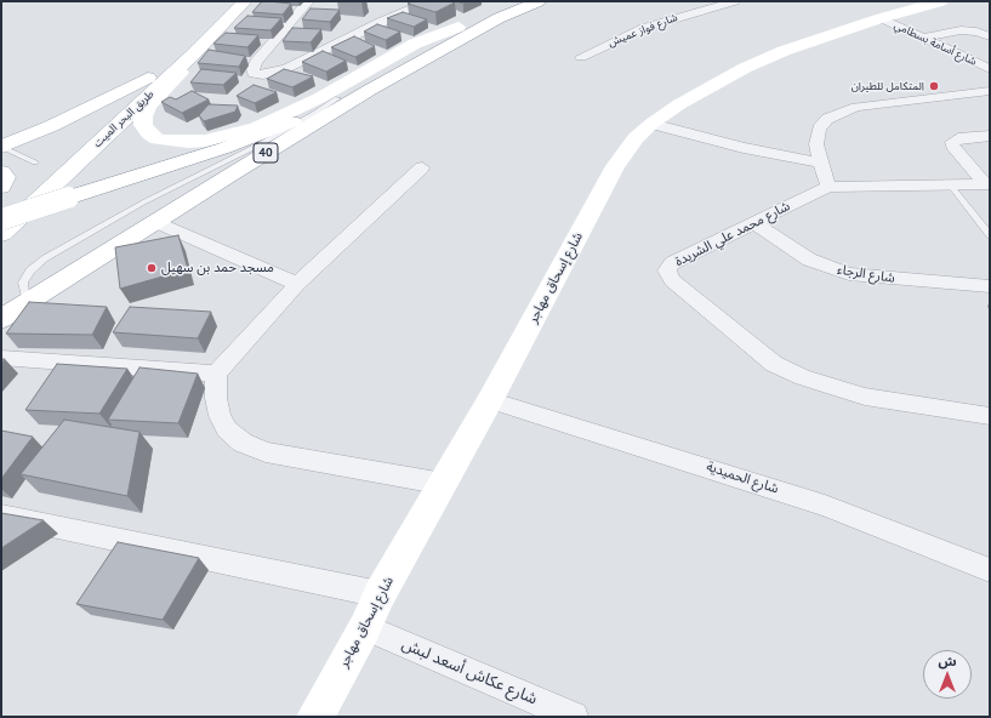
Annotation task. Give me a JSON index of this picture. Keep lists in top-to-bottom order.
{
  "streets": {
    "main road": ["طريق البحر الميت", "40", "شارع إسحاق مهاجر"],
    "street": [
      "شارع فواز عميش",
      "شارع أسامة بسطامي",
      "شارع محمد علي الشريدة",
      "شارع الرجاء",
      "شارع الحميدية",
      "شارع عكاش أسعد لبش"
    ]
  },
  "crossings": [
    ["شارع أسامة بسطامي", "شارع إسحاق مهاجر"],
    ["طريق البحر الميت", "40"],
    ["شارع محمد علي الشريدة", "شارع الرجاء"],
    ["شارع إسحاق مهاجر", "شارع الحميدية"],
    ["شارع إسحاق مهاجر", "شارع عكاش أسعد لبش"]
  ],
  "places": ["المتكامل للطيران", "مسجد حمد بن سهيل"],
  "north": "top"
}
